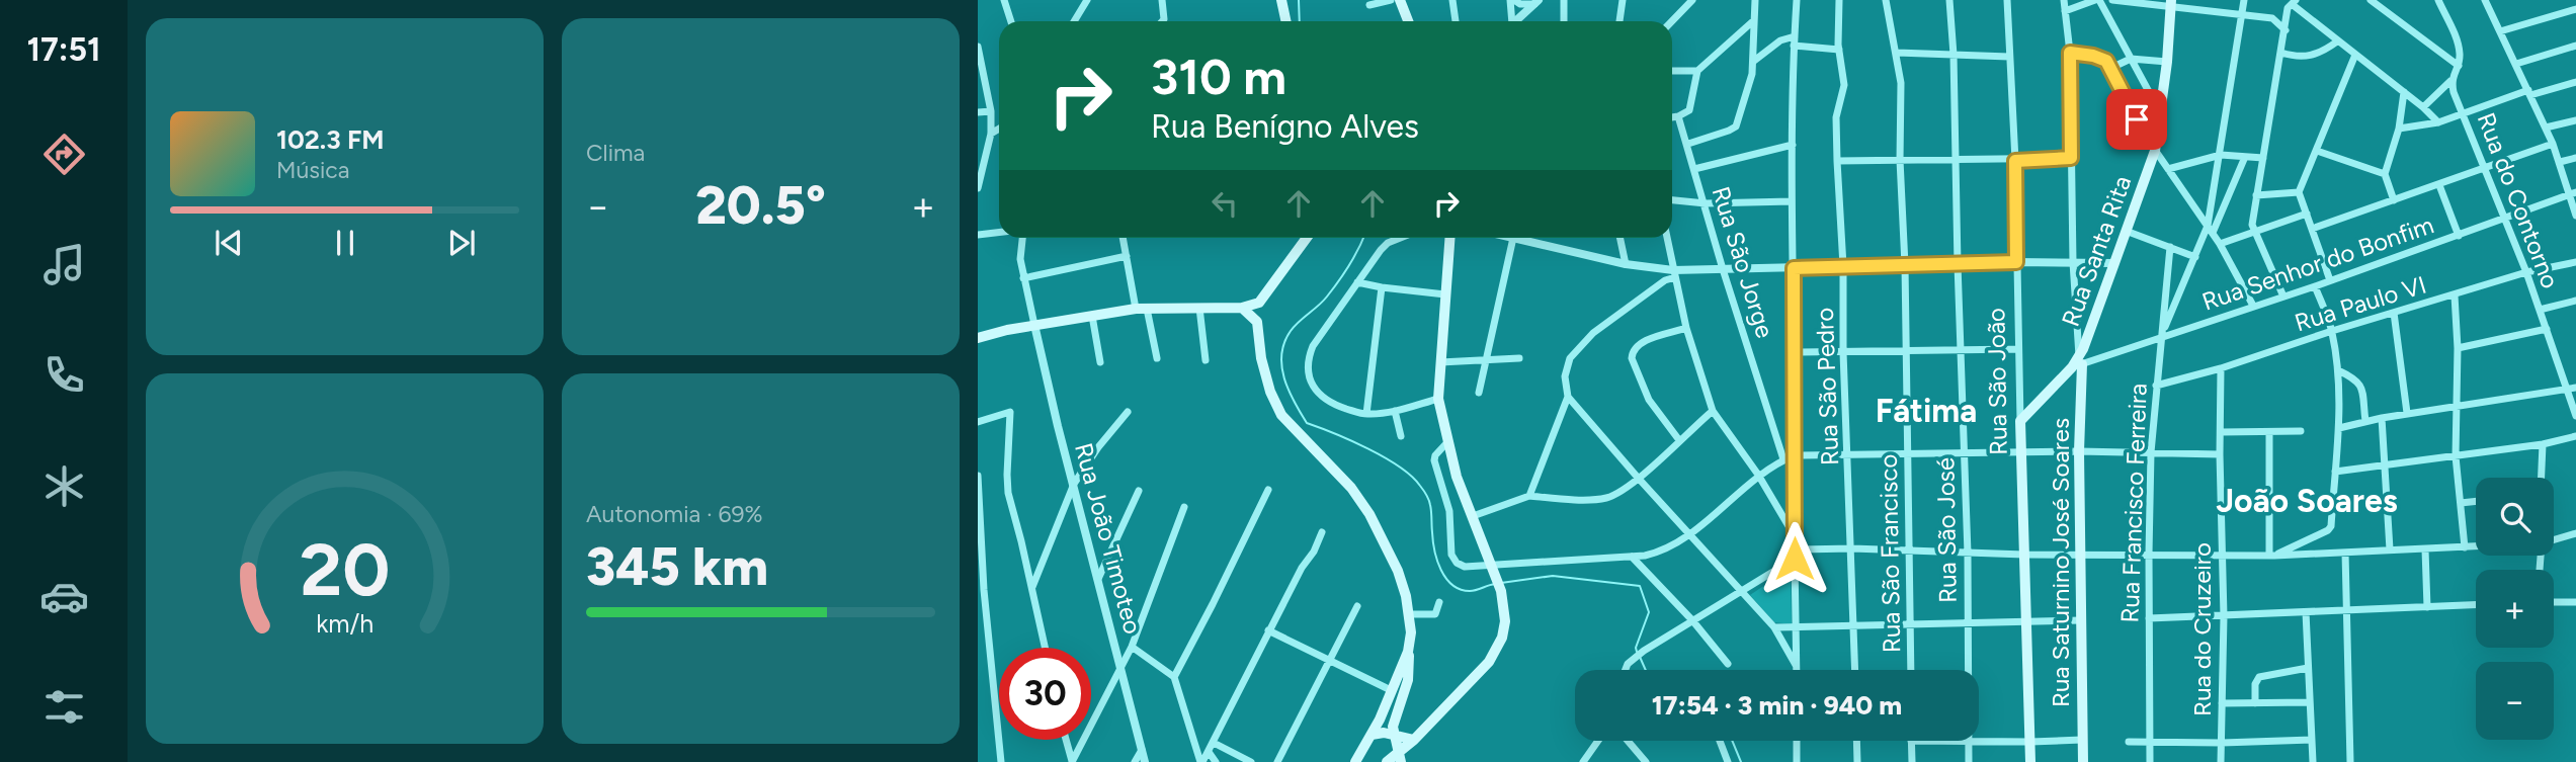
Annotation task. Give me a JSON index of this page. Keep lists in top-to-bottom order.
{
  "streets": {
    "main road": ["Rua Santa Rita", "Rua São João", "Rua Saturnino José Soares"],
    "street": [
      "Rua do Contorno",
      "Rua São Jorge",
      "Rua Senhor do Bonfim",
      "Rua Paulo VI",
      "Rua São Pedro",
      "Rua Francisco Ferreira",
      "Rua São José",
      "Rua João Timoteo",
      "Rua São Francisco",
      "Rua do Cruzeiro"
    ]
  },
  "crossings": [
    ["Rua do Contorno", "Rua Senhor do Bonfim"],
    ["Rua do Contorno", "Rua Paulo VI"],
    ["Rua Santa Rita", "Rua Senhor do Bonfim"],
    ["Rua Santa Rita", "Rua Saturnino José Soares"],
    ["Rua Senhor do Bonfim", "Rua Francisco Ferreira"],
    ["Rua Senhor do Bonfim", "Rua Saturnino José Soares"],
    ["Rua Paulo VI", "Rua Francisco Ferreira"],
    ["Rua Paulo VI", "Rua do Cruzeiro"]
  ],
  "districts": ["Fátima", "João Soares"],
  "page": {
    "tabs": "17:51",
    "tile": [
      "Clima",
      ["Autonomia · 69%", "345 km"]
    ],
    "turn": ["310 m", "Rua Benígno Alves"],
    "song": ["102.3 FM", "Música"],
    "heat": ["−", "20.5°", "+"],
    "map_buttons": ["+", "−"],
    "limit": "30",
    "trip": "17:54 · 3 min · 940 m",
    "gauge": ["20", "km/h"]
  }
}
